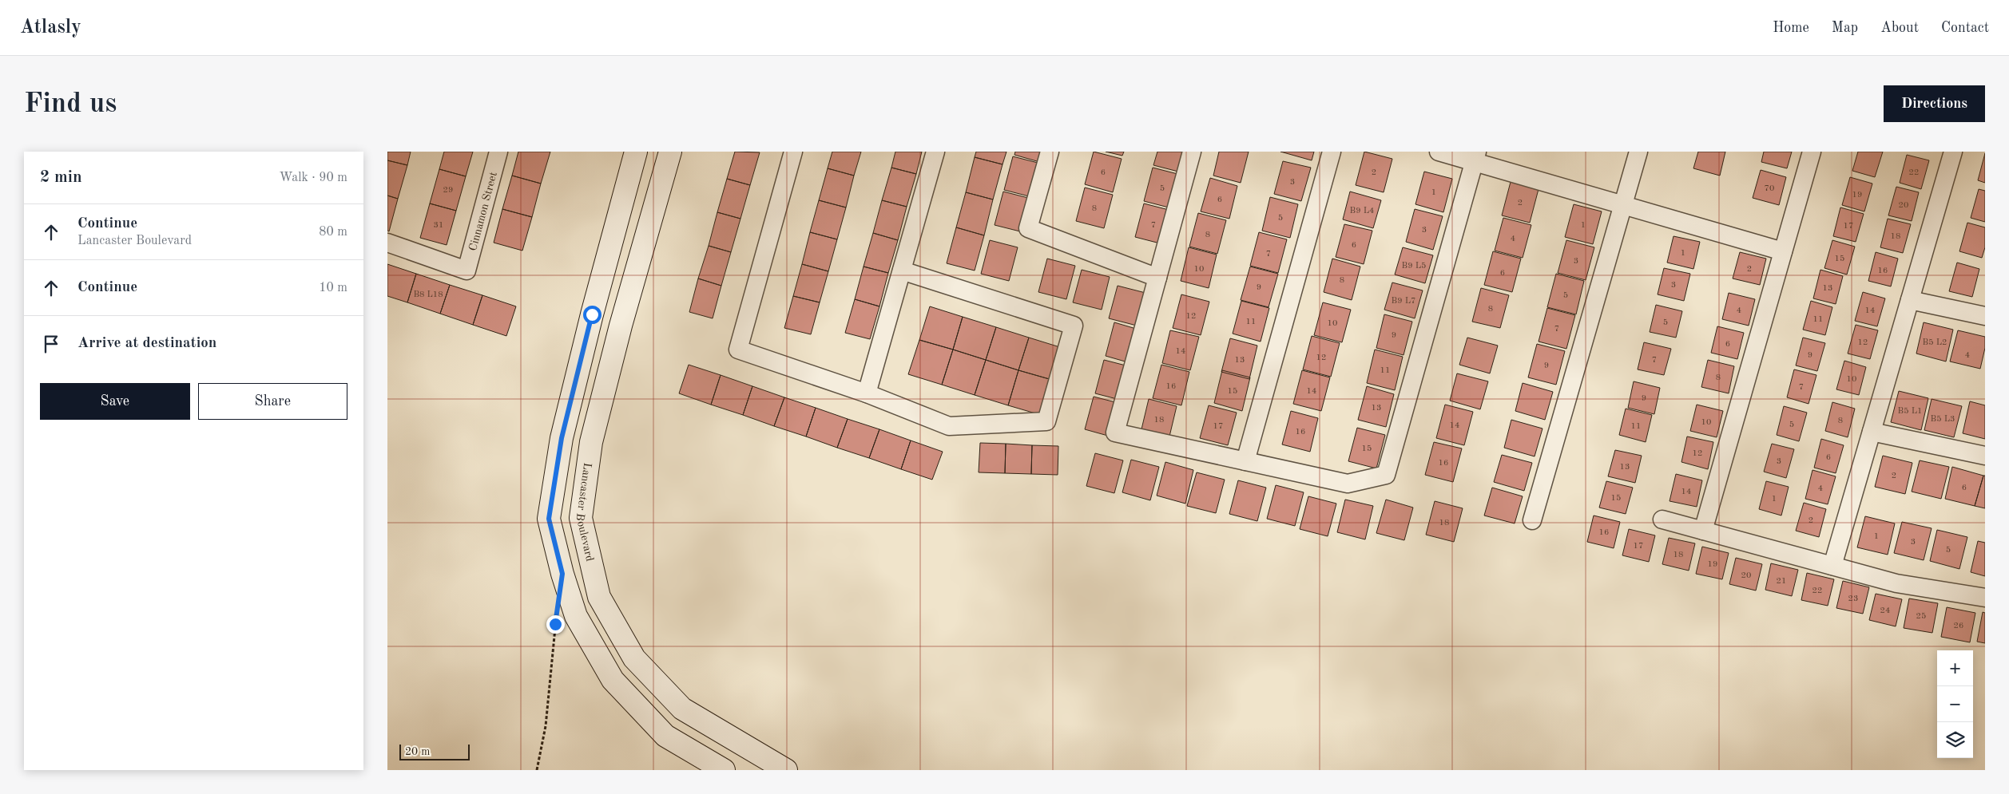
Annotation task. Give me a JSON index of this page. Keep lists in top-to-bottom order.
{
  "streets": {
    "main road": ["Lancaster Boulevard"],
    "street": ["Cinnamon Street"]
  },
  "house_numbers": [
    "6",
    "2",
    "22",
    "3",
    "5",
    "70",
    "29",
    "1",
    "19",
    "6",
    "2",
    "20",
    "8",
    "B9 L4",
    "5",
    "31",
    "7",
    "1",
    "17",
    "3",
    "8",
    "18",
    "4",
    "6",
    "1",
    "7",
    "15",
    "3",
    "B9 L5",
    "10",
    "2",
    "16",
    "6",
    "8",
    "3",
    "9",
    "13",
    "B8 L18",
    "5",
    "B9 L7",
    "8",
    "4",
    "14",
    "12",
    "11",
    "11",
    "5",
    "10",
    "7",
    "9",
    "12",
    "B5 L2",
    "6",
    "14",
    "9",
    "4",
    "12",
    "13",
    "7",
    "9",
    "11",
    "8",
    "10",
    "16",
    "7",
    "15",
    "14",
    "9",
    "13",
    "B5 L1",
    "B5 L3",
    "18",
    "8",
    "10",
    "5",
    "14",
    "17",
    "11",
    "16",
    "15",
    "12",
    "6",
    "3",
    "16",
    "13",
    "2",
    "6",
    "4",
    "14",
    "15",
    "1",
    "2",
    "18",
    "16",
    "1",
    "3",
    "17",
    "5",
    "18",
    "19",
    "20",
    "21",
    "22",
    "23",
    "24",
    "25",
    "26"
  ],
  "scale_bar": "20 m",
  "page": {
    "header": "Atlasly",
    "nav": [
      "Home",
      "Map",
      "About",
      "Contact"
    ],
    "buttons": [
      "Directions",
      ["Save", "Share"]
    ],
    "title": "Find us",
    "heading": ["2 min", "Walk · 90 m"],
    "list": [
      ["Continue", "Lancaster Boulevard", "80 m"],
      ["Continue", "10 m"],
      "Arrive at destination"
    ],
    "map_buttons": ["+", "−"],
    "scale": "20 m"
  }
}
